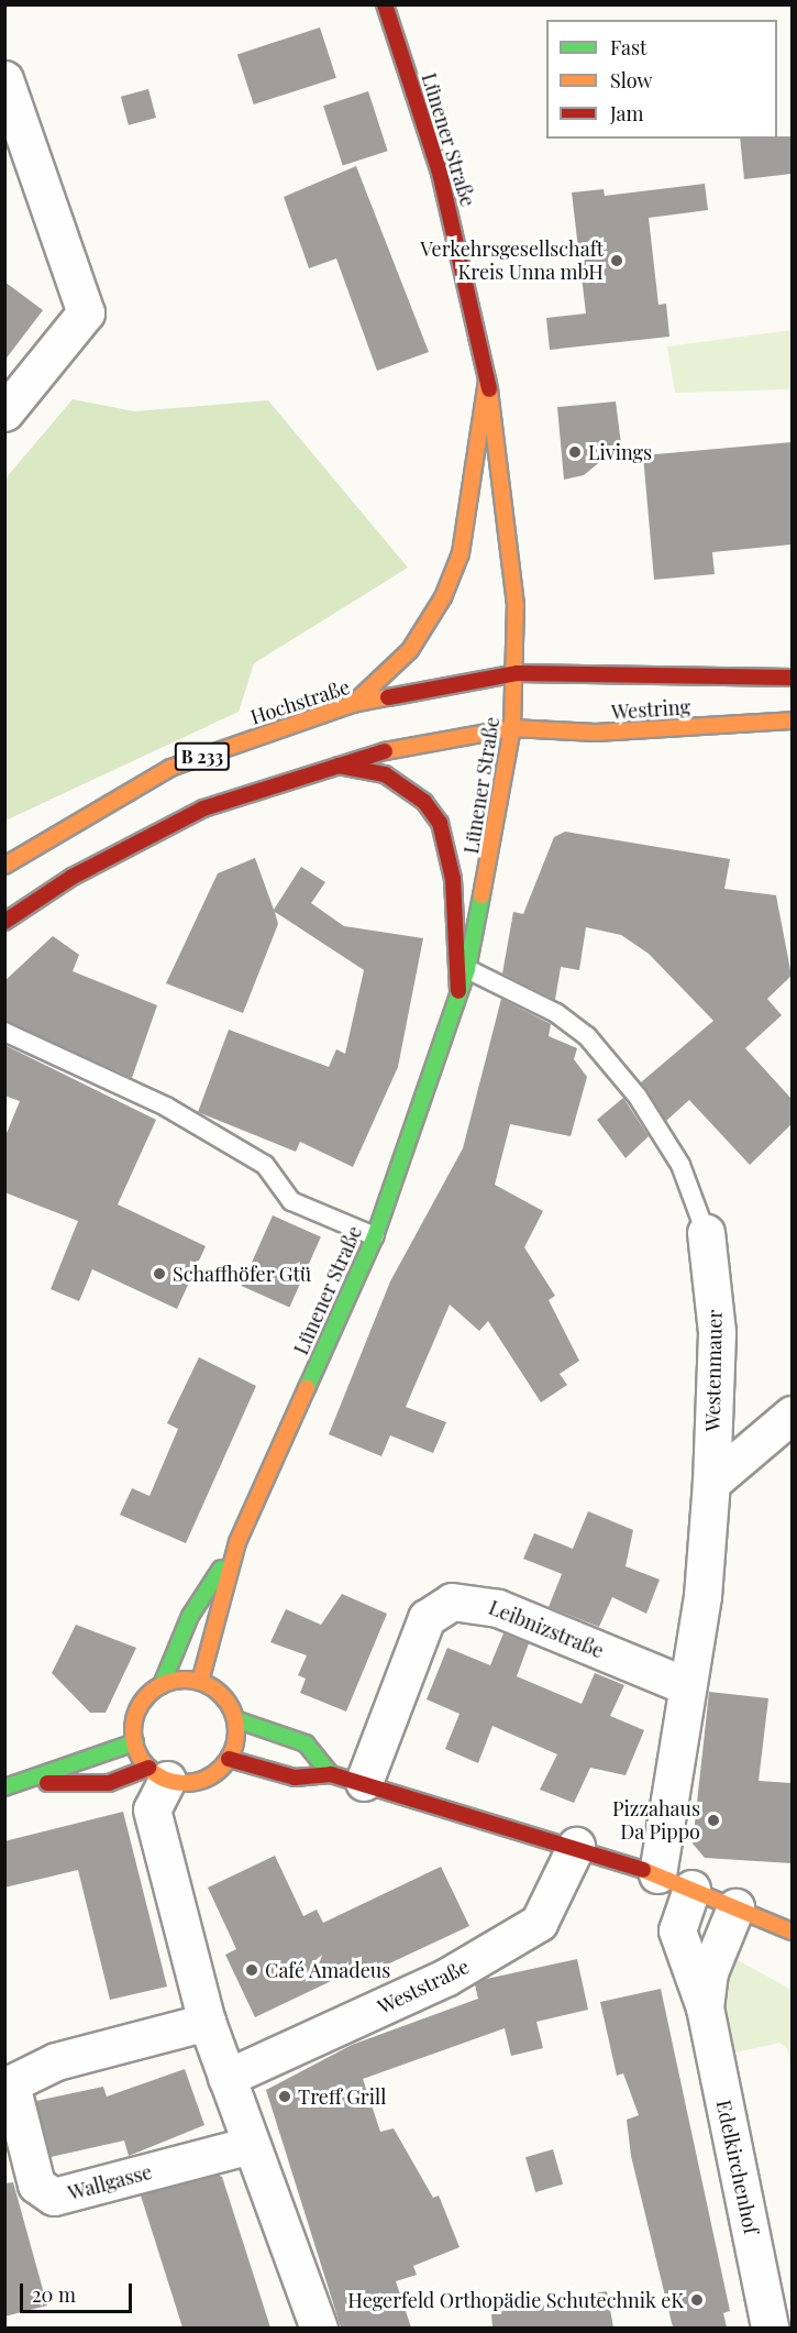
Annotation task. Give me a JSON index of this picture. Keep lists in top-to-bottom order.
{
  "streets": {
    "main road": [
      "Lünener Straße",
      "Hochstraße",
      "Westring",
      "B 233"
    ],
    "street": [
      "Westenmauer",
      "Leibnizstraße",
      "Weststraße",
      "Edelkirchenhof",
      "Wallgasse"
    ]
  },
  "crossings": [
    ["Lünener Straße", "Hochstraße"],
    ["Lünener Straße", "Westring"],
    ["Lünener Straße", "B 233"],
    ["Lünener Straße", "Westenmauer"],
    ["Hochstraße", "Westring"],
    ["Westring", "B 233"],
    ["Westenmauer", "Leibnizstraße"]
  ],
  "places": [
    "Verkehrsgesellschaft Kreis Unna mbH",
    "Livings",
    "Schaffhöfer Gtü",
    "Pizzahaus Da Pippo",
    "Café Amadeus",
    "Treff Grill",
    "Hegerfeld Orthopädie Schutechnik eK"
  ],
  "legend": ["Fast", "Slow", "Jam"],
  "scale_bar": "20 m"
}
